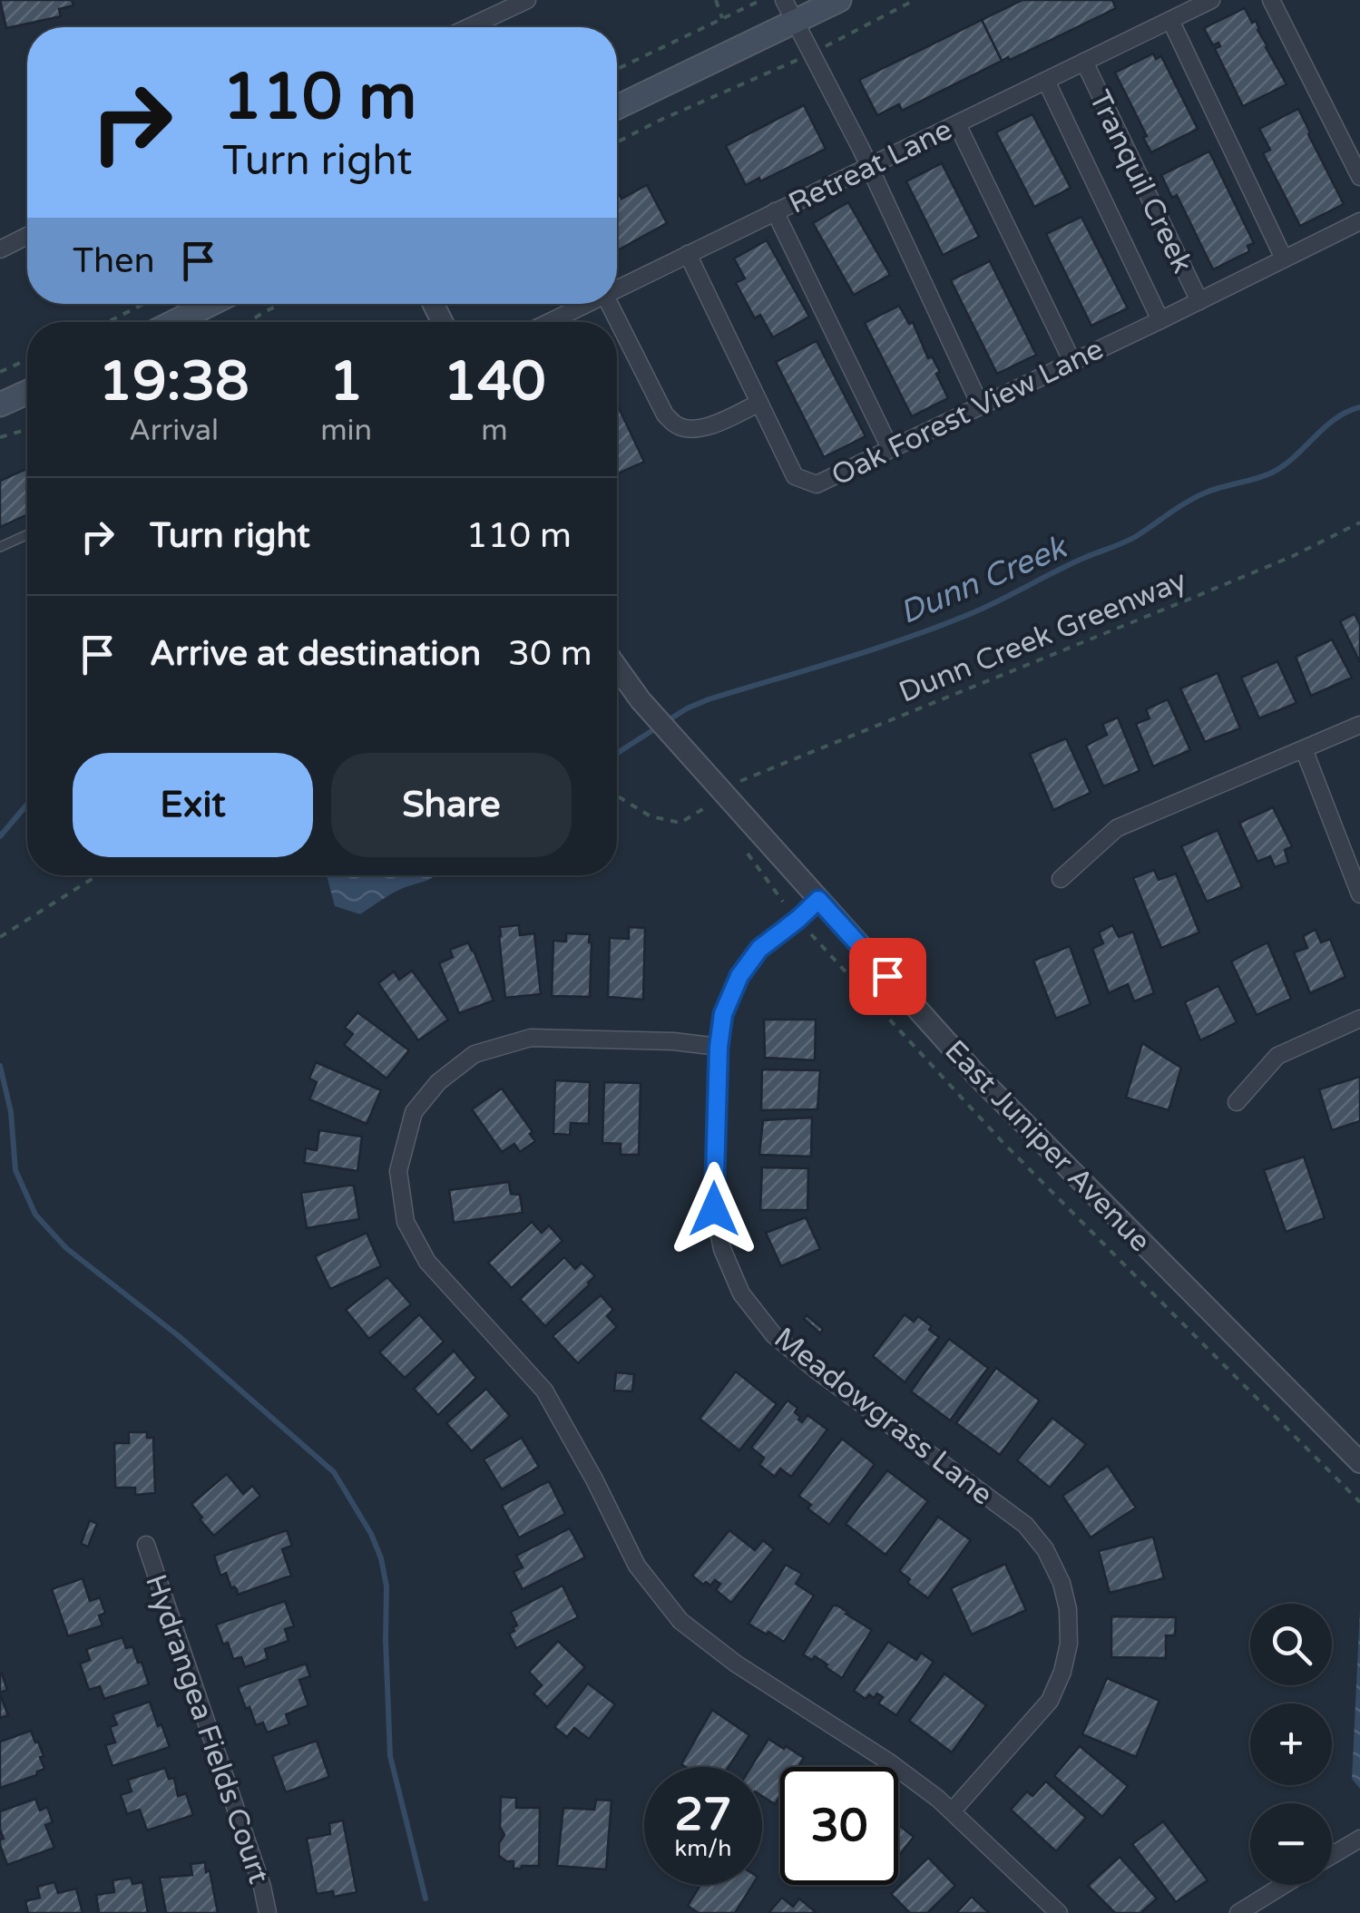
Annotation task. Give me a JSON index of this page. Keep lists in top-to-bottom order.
{
  "streets": {
    "street": [
      "Retreat Lane",
      "Tranquil Creek",
      "Oak Forest View Lane",
      "East Juniper Avenue",
      "Meadowgrass Lane",
      "Hydrangea Fields Court"
    ],
    "path": ["Dunn Creek Greenway"]
  },
  "crossings": [
    ["Retreat Lane", "Tranquil Creek"],
    ["Retreat Lane", "Oak Forest View Lane"],
    ["Tranquil Creek", "Oak Forest View Lane"],
    ["East Juniper Avenue", "Meadowgrass Lane"]
  ],
  "water": ["Dunn Creek"],
  "page": {
    "turn": ["110 m", "Turn right"],
    "then": "Then",
    "eta": [
      "19:38",
      "Arrival",
      "1",
      "min",
      "140",
      "m"
    ],
    "list": [
      {
        "name": "Turn right",
        "value": "110 m"
      },
      {
        "name": "Arrive at destination",
        "value": "30 m"
      }
    ],
    "buttons": ["Exit", "Share"],
    "map_buttons": ["+", "−"],
    "speed": "27 km/h",
    "limit": "30"
  }
}
